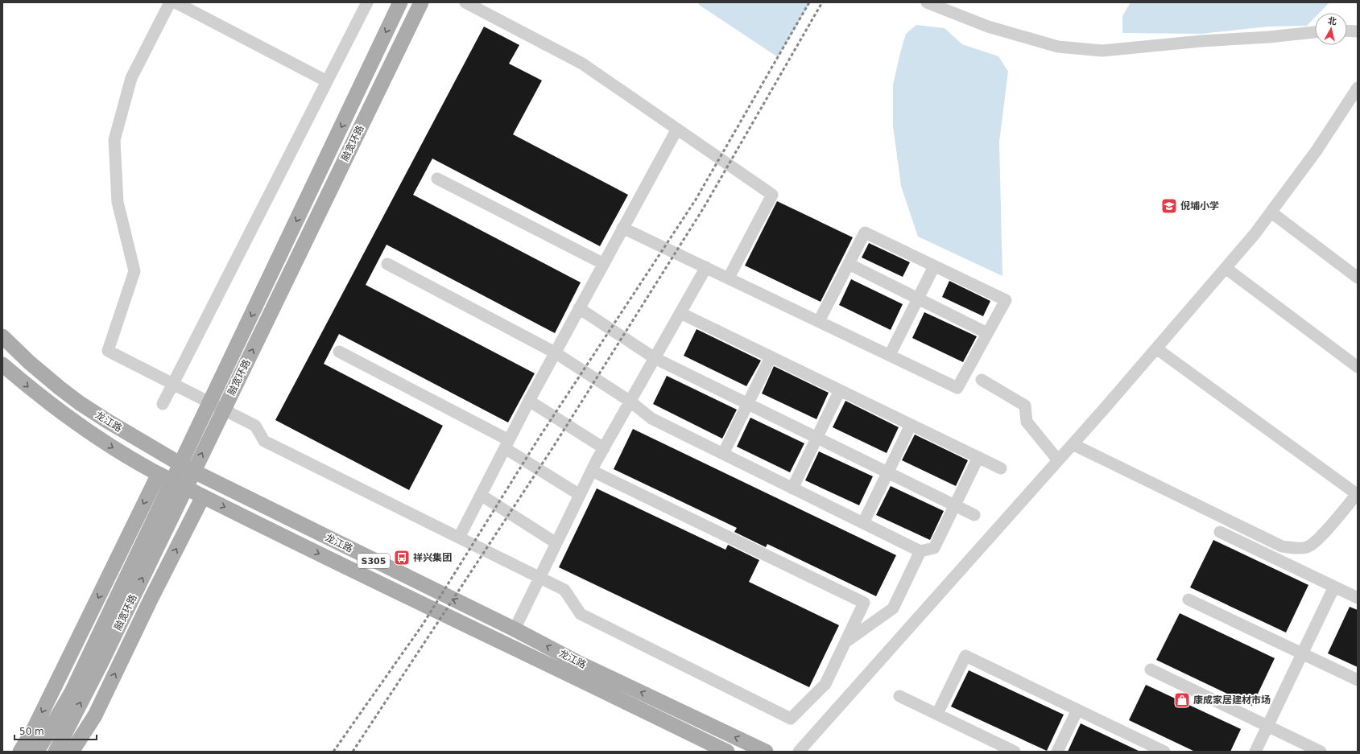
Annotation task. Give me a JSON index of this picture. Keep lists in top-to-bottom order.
{
  "streets": {
    "main road": ["融宽环路", "龙江路", "S305"]
  },
  "places": {
    "school or university": ["倪埔小学"],
    "bus stop": ["祥兴集团"],
    "shop": ["康成家居建材市场"]
  },
  "scale_bar": "50 m",
  "north": "top"
}
